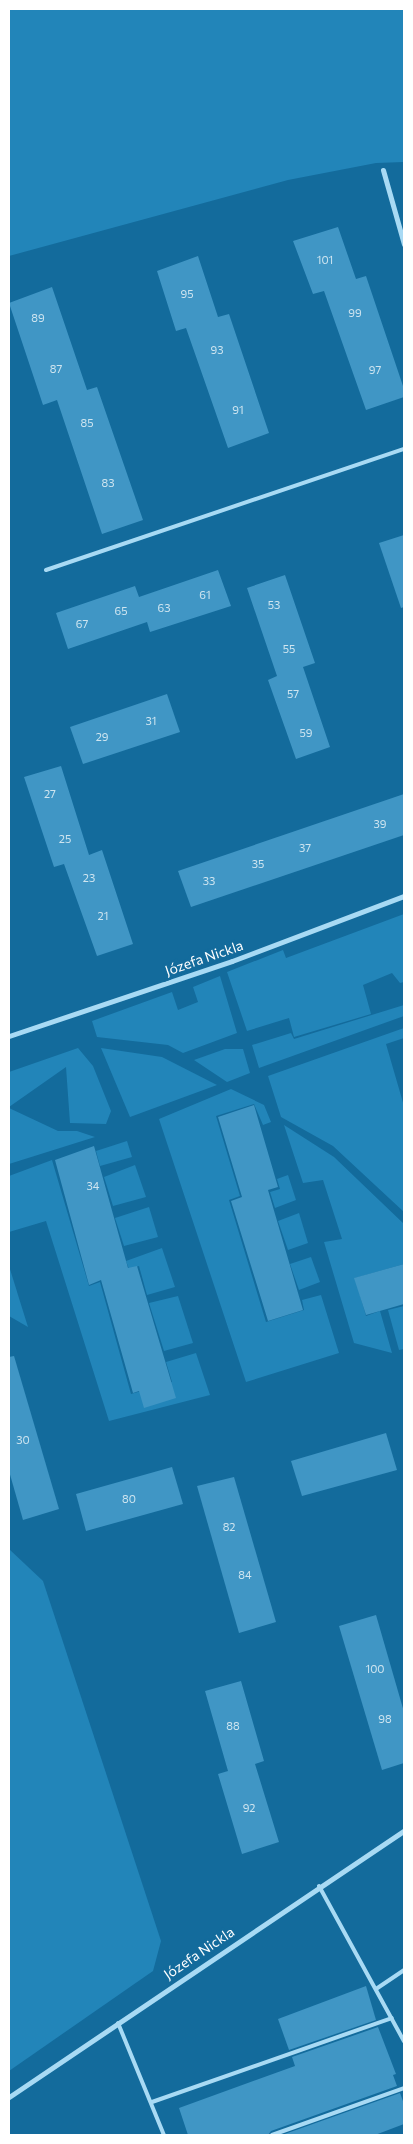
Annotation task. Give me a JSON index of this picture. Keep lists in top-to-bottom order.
{
  "streets": {
    "street": ["Józefa Nickla"]
  },
  "house_numbers": [
    "101",
    "95",
    "99",
    "89",
    "93",
    "87",
    "97",
    "91",
    "85",
    "83",
    "61",
    "53",
    "63",
    "65",
    "67",
    "55",
    "57",
    "31",
    "59",
    "29",
    "27",
    "39",
    "25",
    "37",
    "35",
    "23",
    "33",
    "21",
    "34",
    "30",
    "80",
    "82",
    "84",
    "100",
    "98",
    "88",
    "92"
  ]
}
